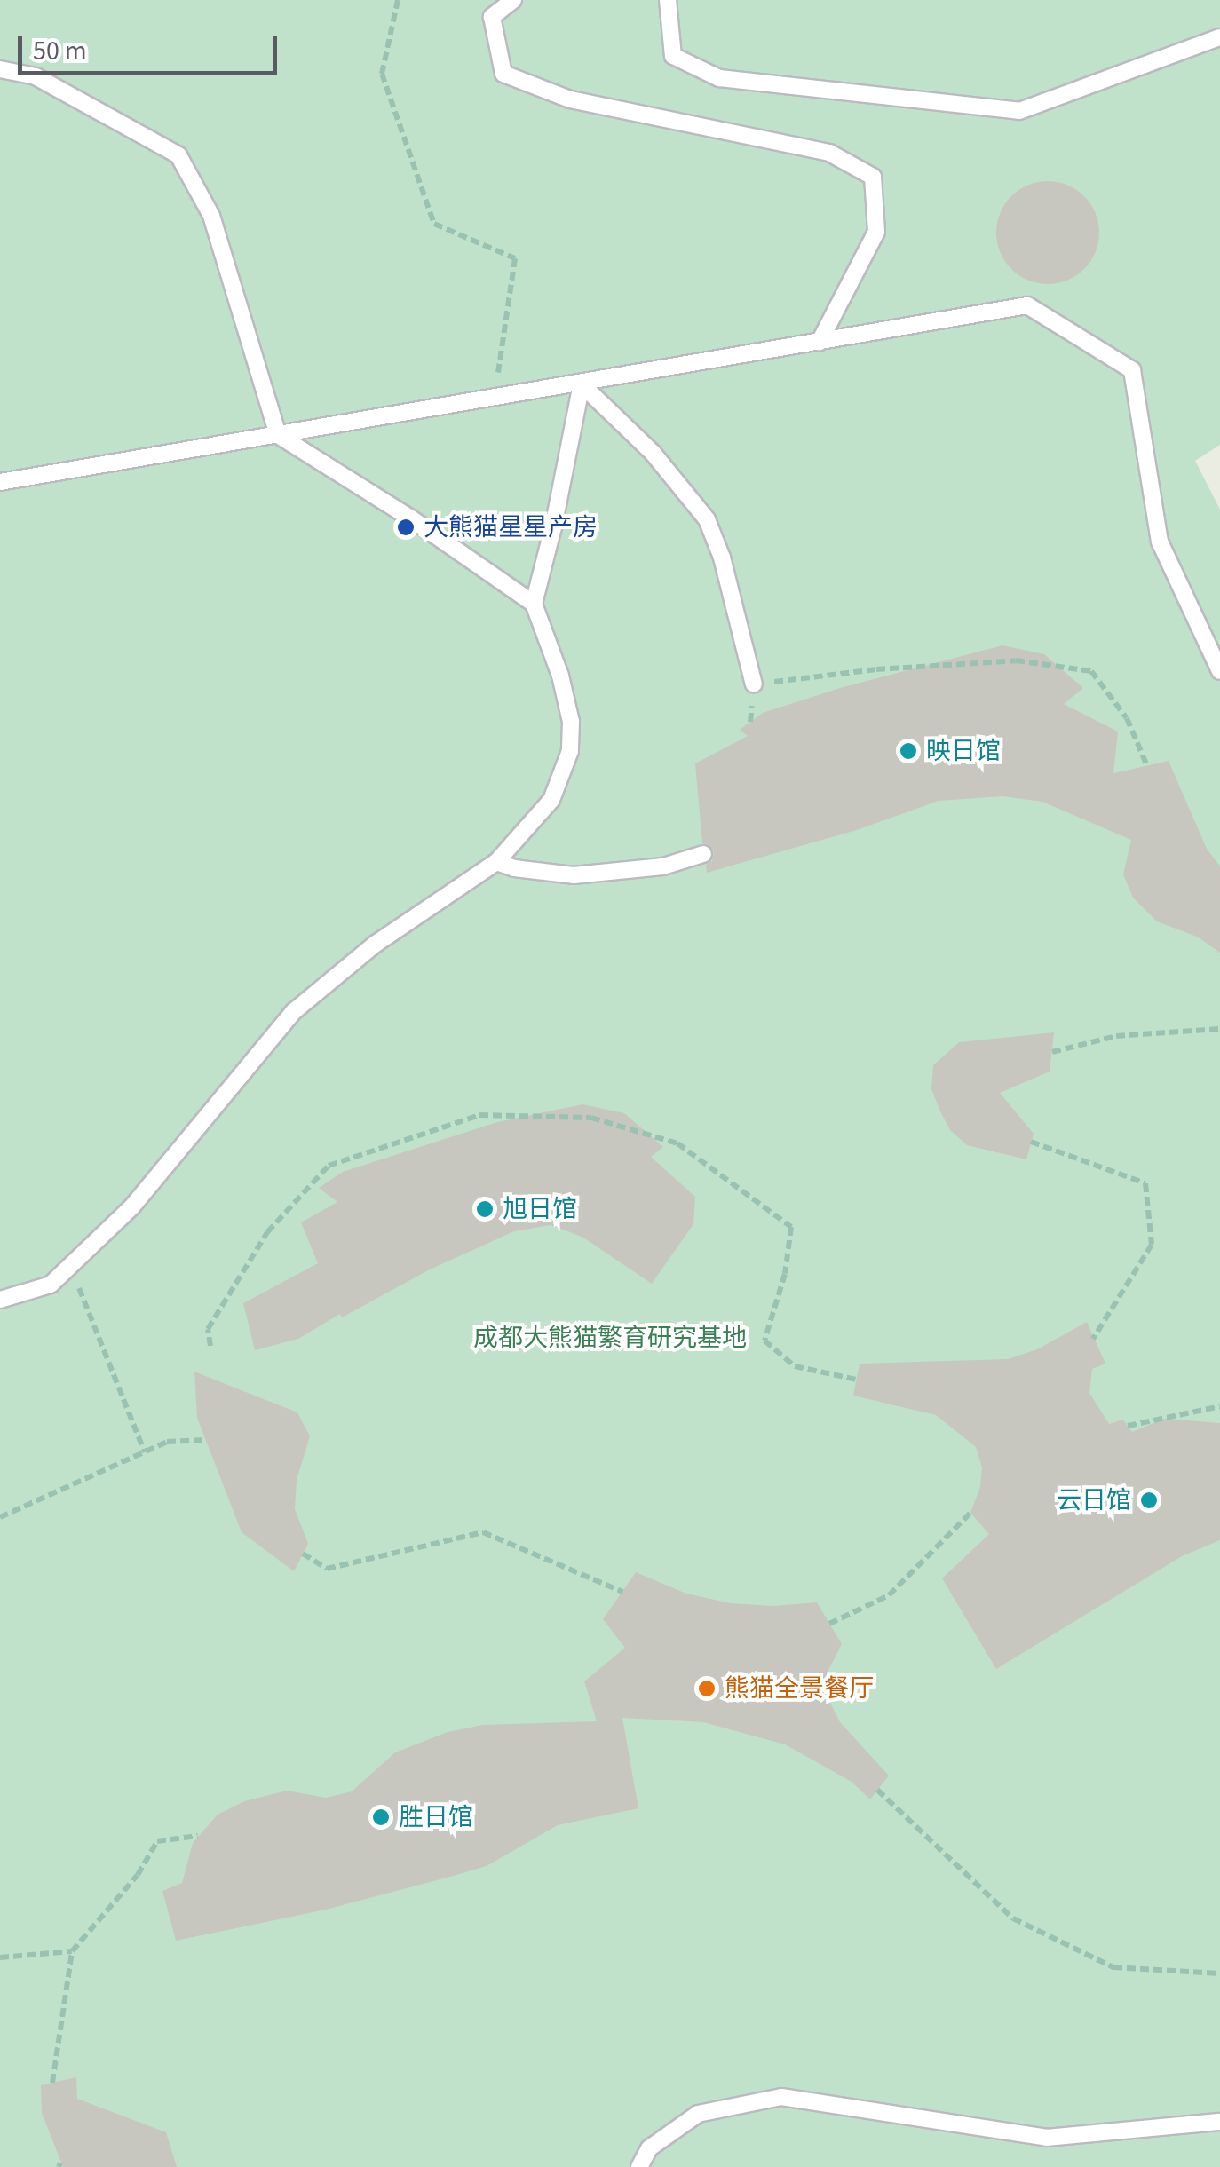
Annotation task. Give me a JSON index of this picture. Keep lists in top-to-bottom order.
{
  "parks": ["成都大熊猫繁育研究基地"],
  "places": [
    "大熊猫星星产房",
    "映日馆",
    "旭日馆",
    "云日馆",
    "熊猫全景餐厅",
    "胜日馆"
  ],
  "scale_bar": "50 m"
}
